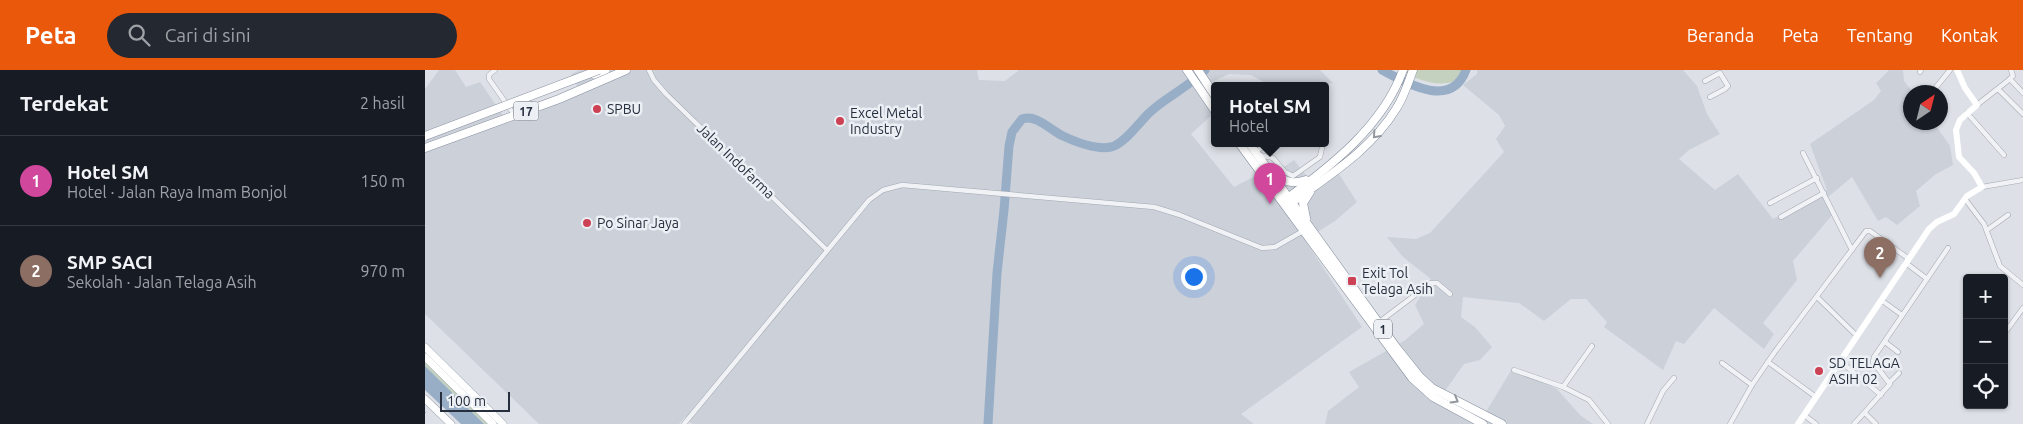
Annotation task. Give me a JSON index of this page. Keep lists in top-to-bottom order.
{
  "streets": {
    "highway": ["17", "1"],
    "street": ["Jalan Indofarma"]
  },
  "places": {
    "other": [
      "SPBU",
      "Excel Metal Industry",
      "Po Sinar Jaya",
      "SD TELAGA ASIH 02"
    ],
    "transit": ["Exit Tol Telaga Asih"]
  },
  "scale_bar": "100 m",
  "north": "top right",
  "page": {
    "header": "Peta",
    "search": "Cari di sini",
    "nav": [
      "Beranda",
      "Peta",
      "Tentang",
      "Kontak"
    ],
    "heading": ["Terdekat", "2 hasil"],
    "popup": ["Hotel SM", "Hotel"],
    "list": [
      {
        "mark": "1",
        "name": "Hotel SM",
        "note": "Hotel · Jalan Raya Imam Bonjol",
        "value": "150 m"
      },
      {
        "mark": "2",
        "name": "SMP SACI",
        "note": "Sekolah · Jalan Telaga Asih",
        "value": "970 m"
      }
    ],
    "pins": ["1", "2"],
    "map_buttons": ["+", "−"],
    "scale": "100 m"
  }
}
